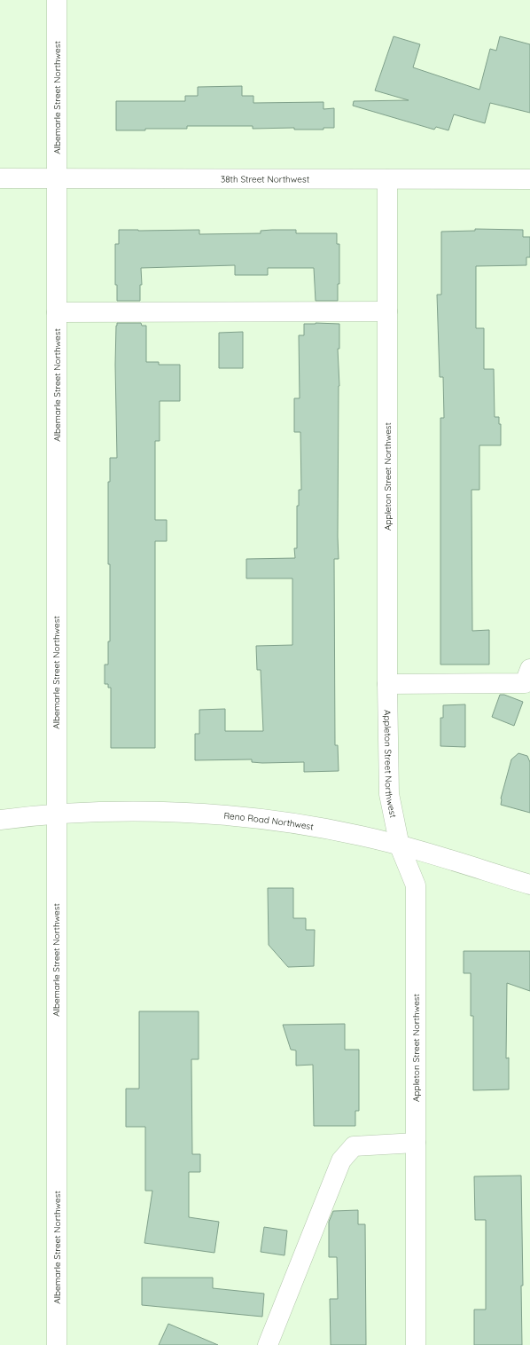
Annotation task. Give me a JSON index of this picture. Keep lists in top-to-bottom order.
{
  "streets": {
    "street": [
      "Albemarle Street Northwest",
      "38th Street Northwest",
      "Appleton Street Northwest",
      "Reno Road Northwest"
    ]
  },
  "crossings": [
    ["Albemarle Street Northwest", "38th Street Northwest"],
    ["Albemarle Street Northwest", "Reno Road Northwest"],
    ["38th Street Northwest", "Appleton Street Northwest"],
    ["Appleton Street Northwest", "Reno Road Northwest"]
  ]
}
